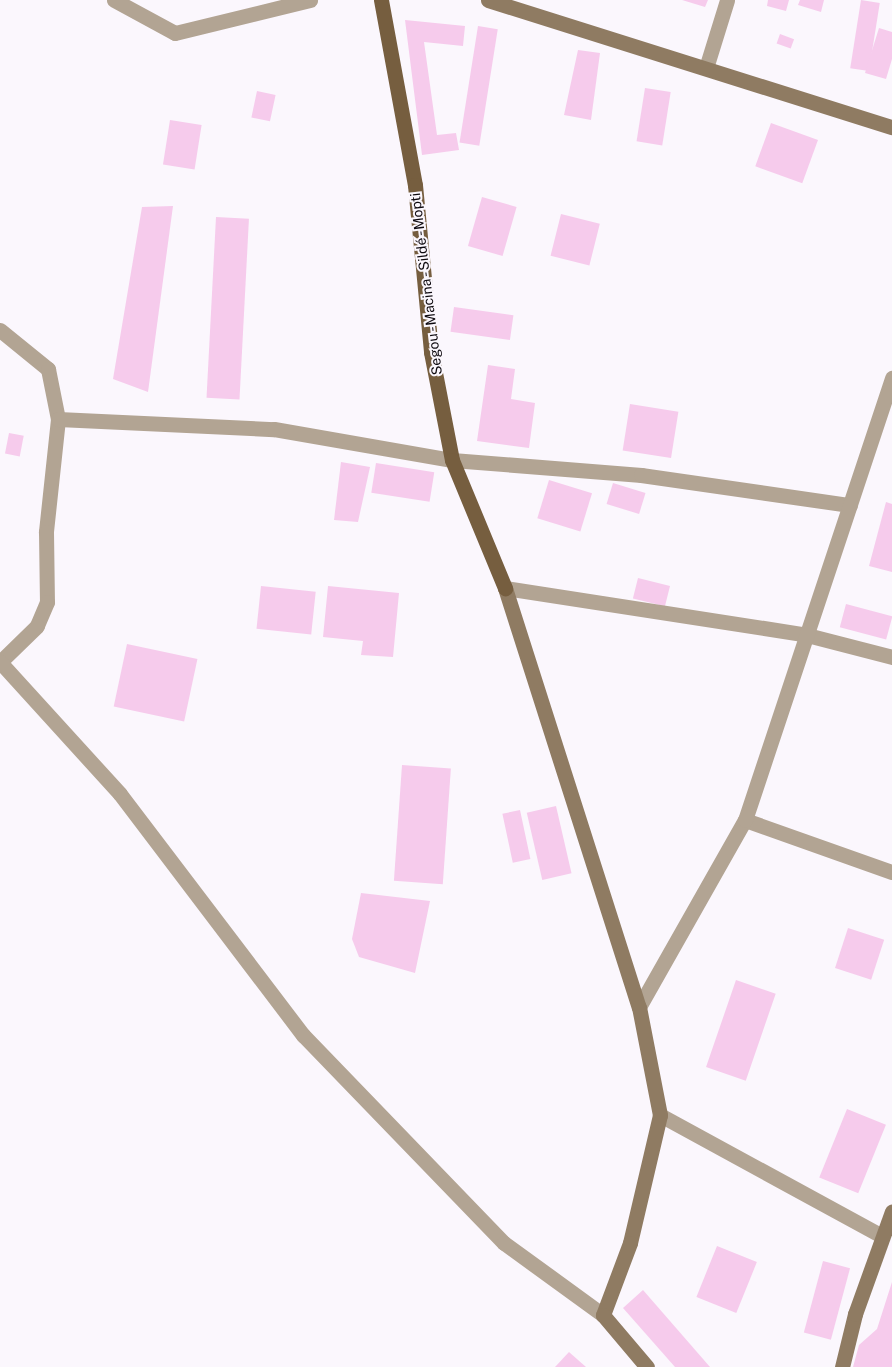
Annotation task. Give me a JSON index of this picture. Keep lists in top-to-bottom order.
{
  "streets": {
    "main road": ["Segou - Macina - Sildé - Mopti"]
  }
}
